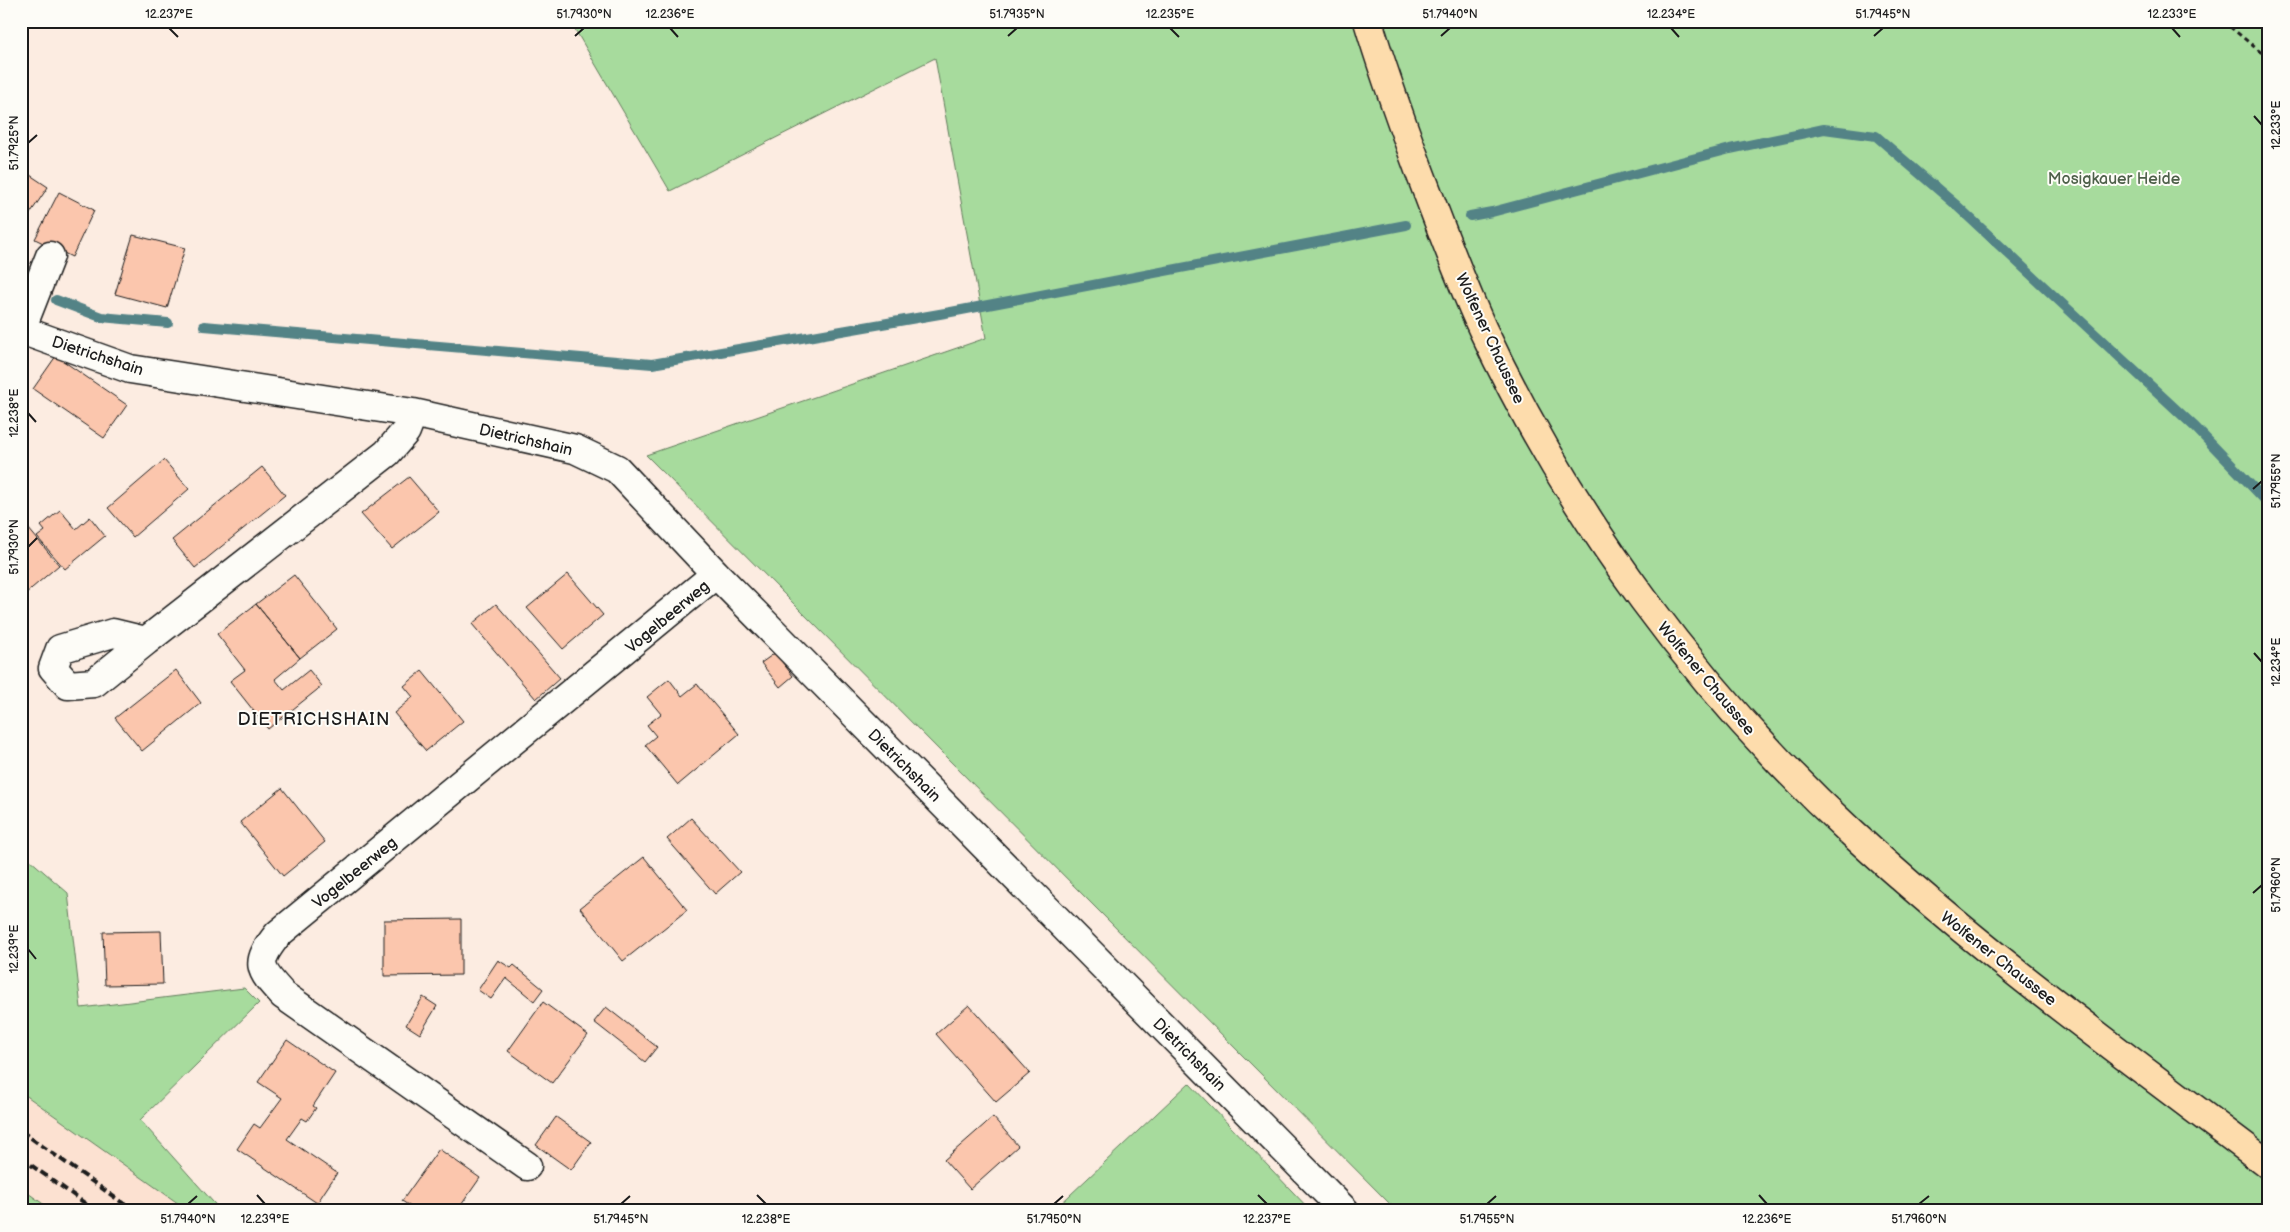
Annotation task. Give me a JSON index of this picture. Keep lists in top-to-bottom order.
{
  "streets": {
    "main road": ["Wolfener Chaussee"],
    "street": ["Dietrichshain", "Vogelbeerweg"]
  },
  "crossings": [
    ["Dietrichshain", "Vogelbeerweg"]
  ],
  "districts": ["DIETRICHSHAIN"],
  "parks": ["Mosigkauer Heide"],
  "coordinates": [
    "12.237°E",
    "51.7930°N",
    "12.236°E",
    "51.7935°N",
    "12.235°E",
    "51.7940°N",
    "12.234°E",
    "51.7945°N",
    "12.233°E",
    "51.7925°N",
    "12.238°E",
    "51.7955°N",
    "51.7960°N",
    "12.239°E",
    "51.7950°N"
  ]
}
